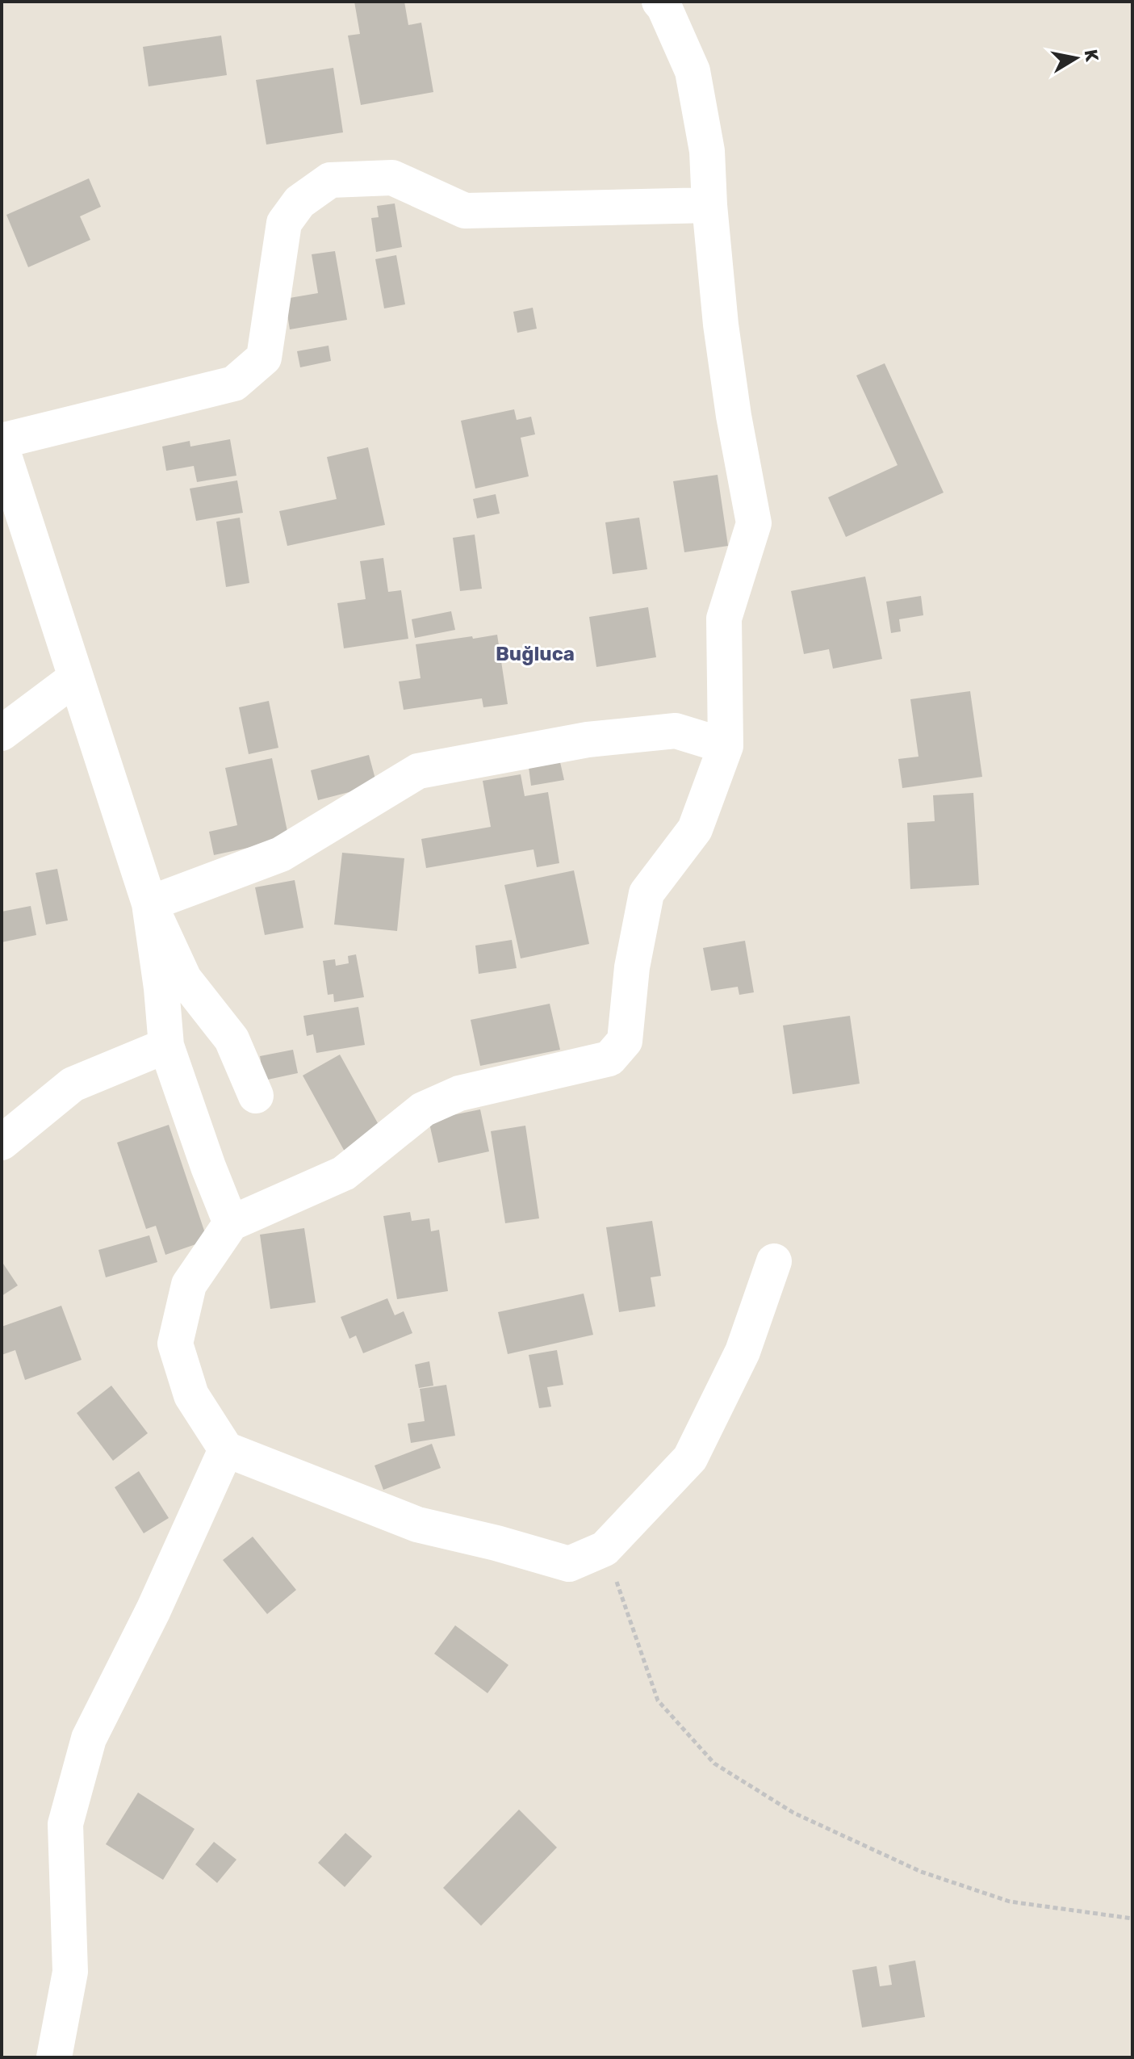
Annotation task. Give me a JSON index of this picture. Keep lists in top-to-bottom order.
{
  "districts": ["Buğluca"],
  "north": "right"
}
